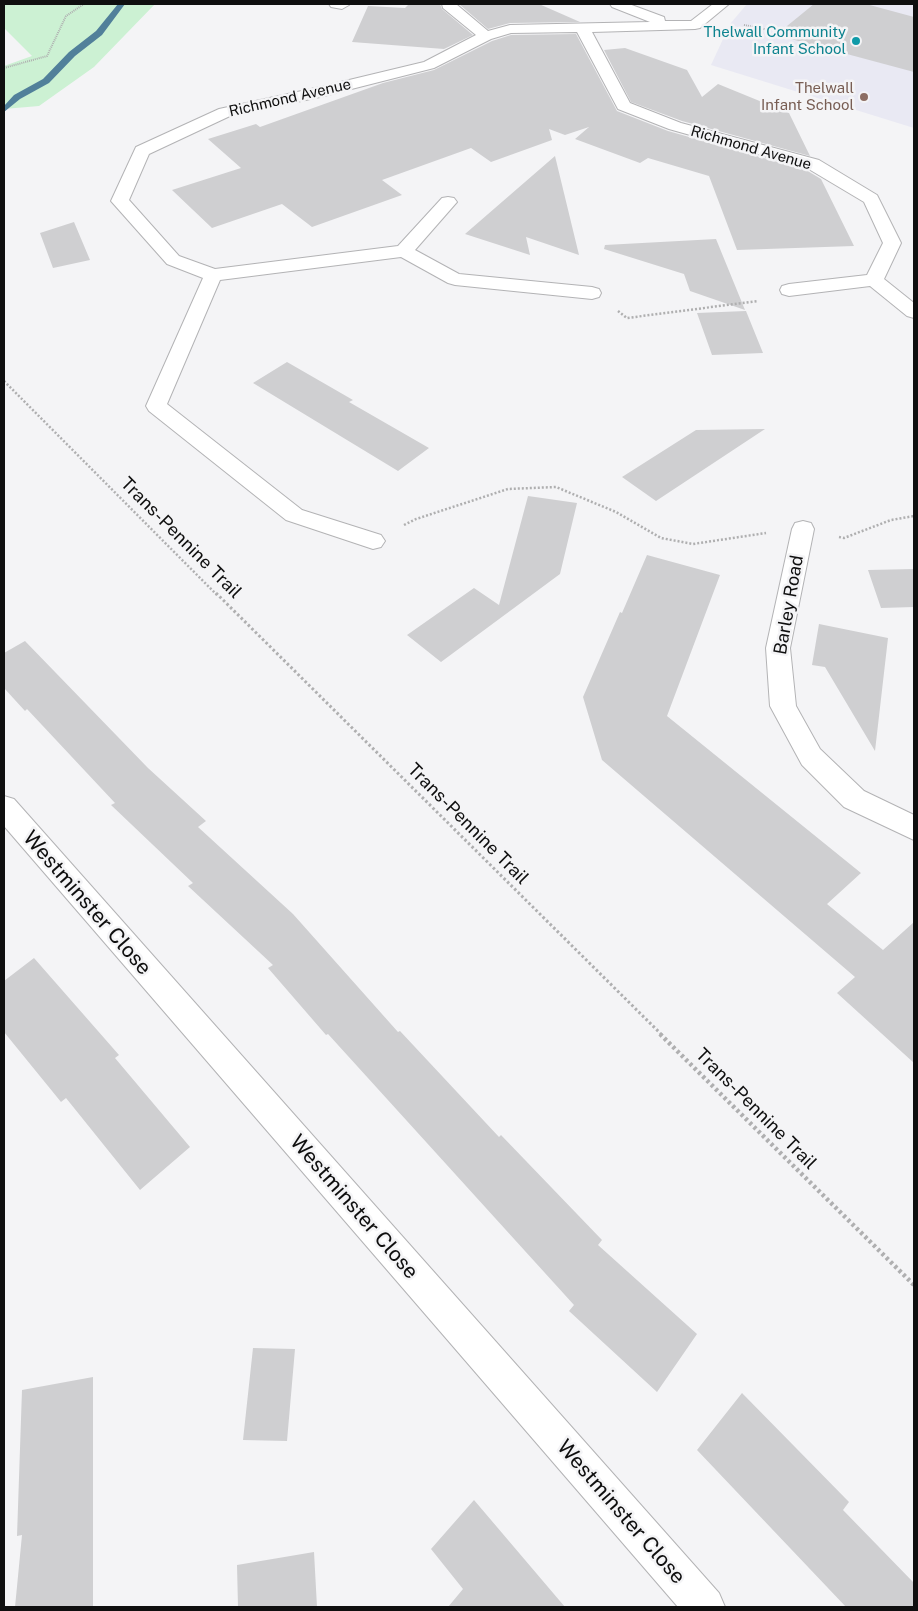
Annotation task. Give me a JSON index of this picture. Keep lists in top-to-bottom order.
{
  "streets": {
    "street": ["Richmond Avenue", "Barley Road", "Westminster Close"],
    "path": ["Trans-Pennine Trail"]
  },
  "places": ["Thelwall Community Infant School", "Thelwall Infant School"]
}
